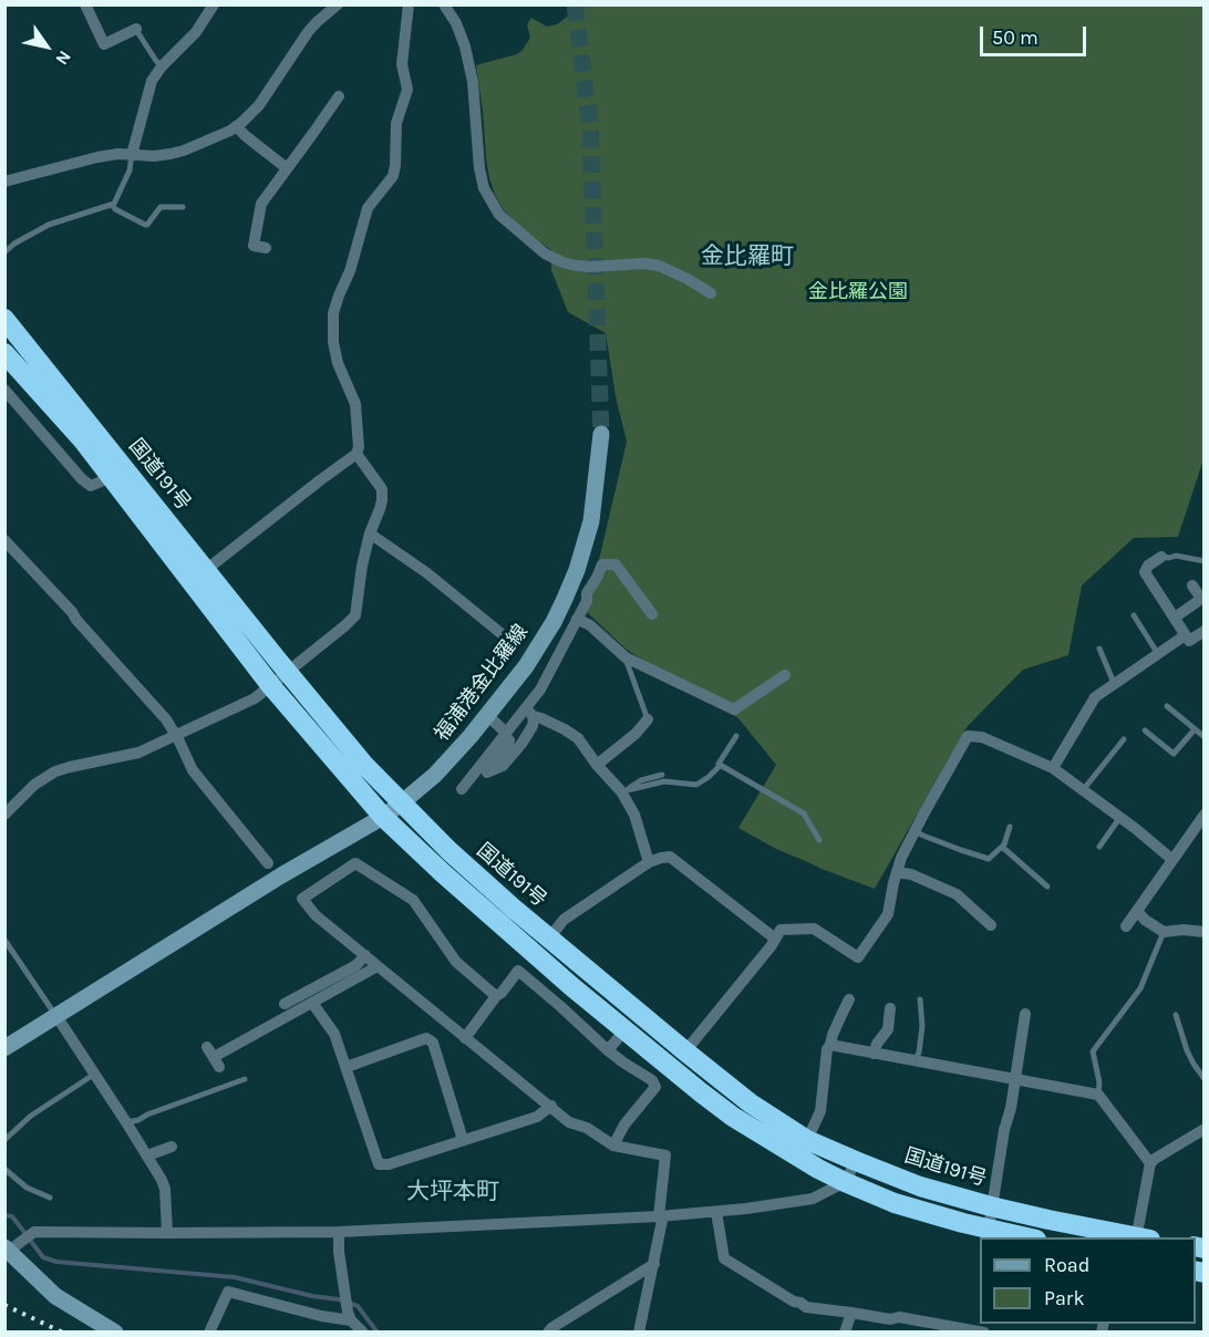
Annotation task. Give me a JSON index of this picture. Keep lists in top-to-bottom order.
{
  "streets": {
    "highway": ["国道191号"],
    "street": ["福浦港金比羅線"]
  },
  "crossings": [
    ["国道191号", "福浦港金比羅線"]
  ],
  "districts": ["金比羅町", "大坪本町"],
  "parks": ["金比羅公園"],
  "legend": ["Road", "Park"],
  "scale_bar": "50 m",
  "north": "bottom right"
}
